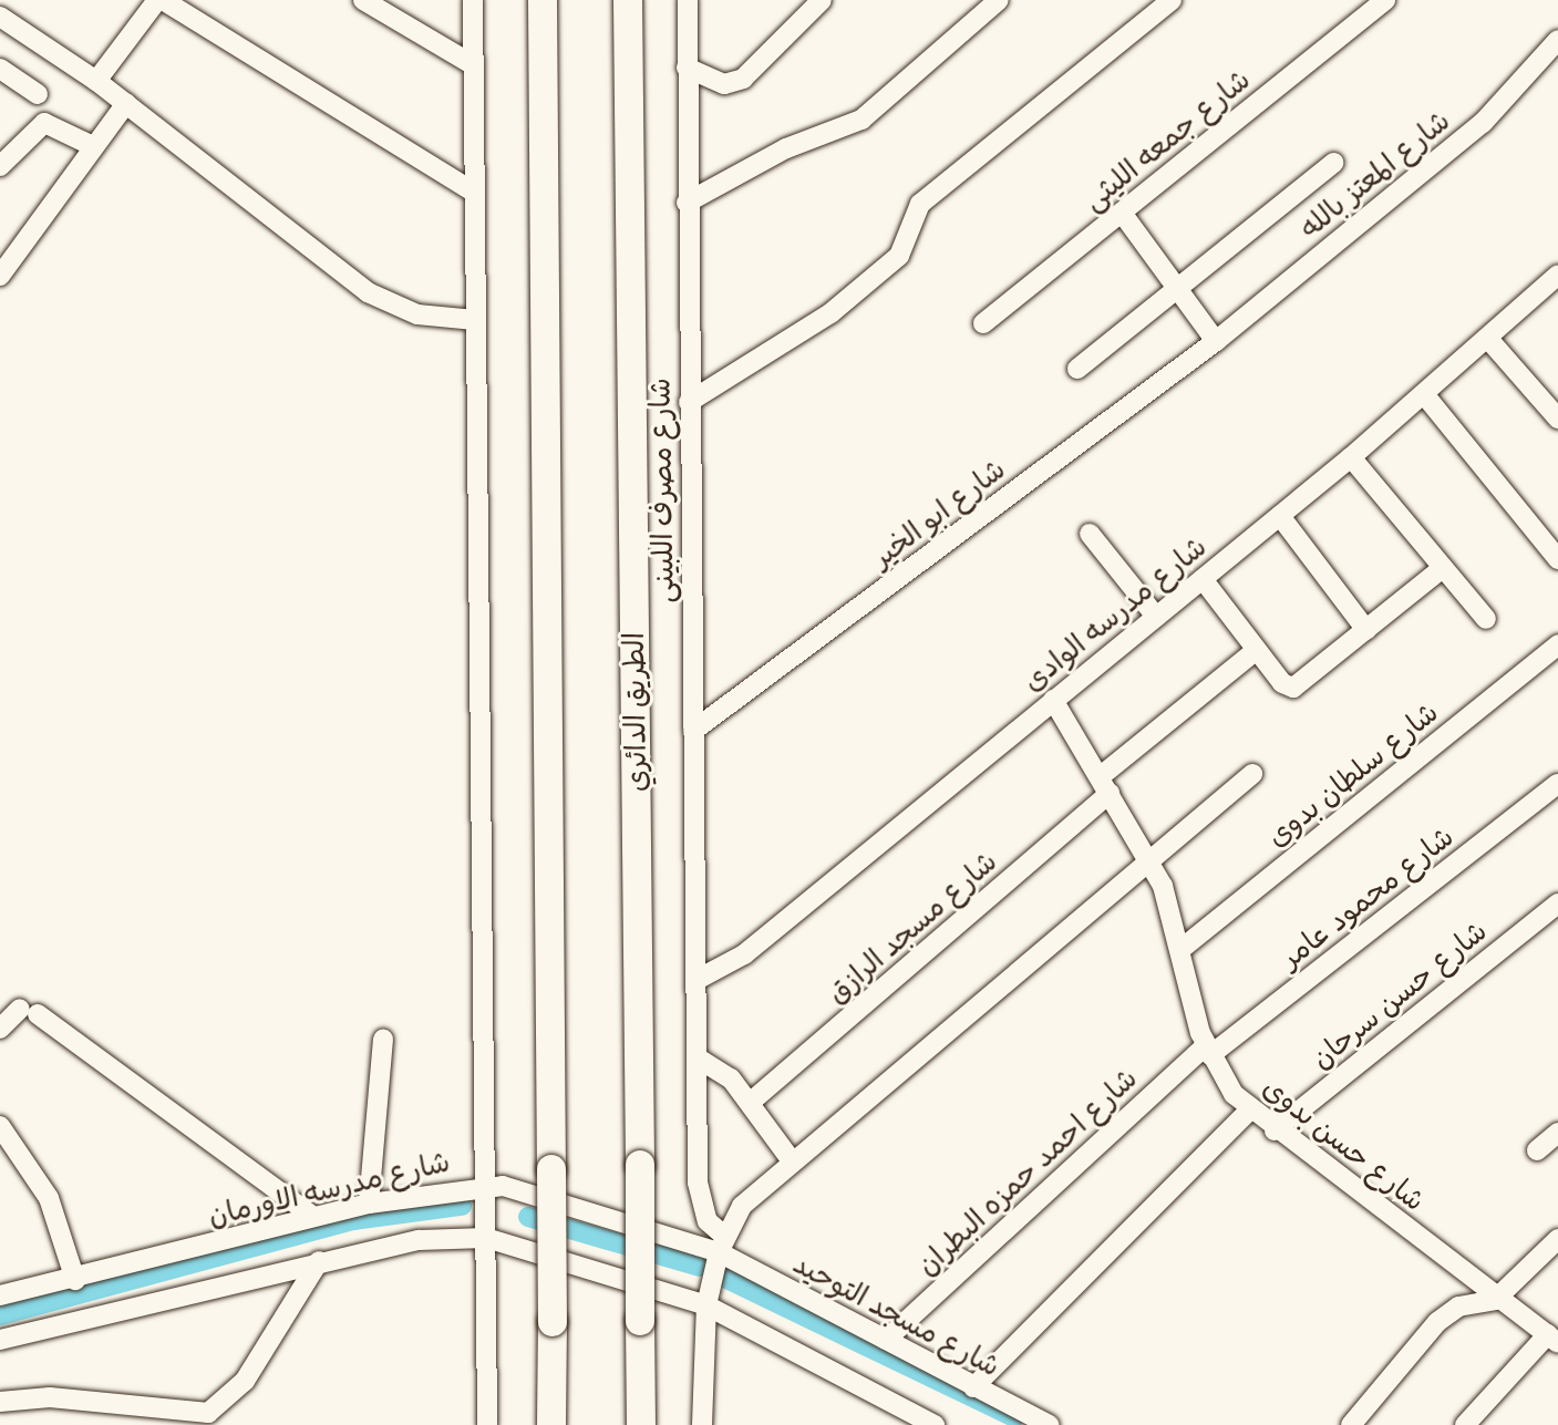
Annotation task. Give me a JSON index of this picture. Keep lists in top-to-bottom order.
{
  "streets": {
    "highway": ["الطريق الدائري"],
    "street": [
      "شارع جمعه الليثى",
      "شارع المعتز بالله",
      "شارع مصرف اللبينى",
      "شارع ابو الخير",
      "شارع مدرسه الوادى",
      "شارع سلطان بدوى",
      "شارع محمود عامر",
      "شارع مسجد الرازق",
      "شارع حسن سرحان",
      "شارع حسن بدوى",
      "شارع احمد حمزه البطران",
      "شارع مدرسه الاورمان",
      "شارع مسجد التوحيد"
    ]
  },
  "crossings": [
    ["شارع المعتز بالله", "شارع ابو الخير"],
    ["شارع مصرف اللبينى", "شارع ابو الخير"],
    ["شارع مصرف اللبينى", "شارع مدرسه الوادى"],
    ["شارع مصرف اللبينى", "شارع مدرسه الاورمان"],
    ["شارع مصرف اللبينى", "شارع مسجد التوحيد"],
    ["شارع مدرسه الوادى", "شارع حسن بدوى"],
    ["شارع سلطان بدوى", "شارع حسن بدوى"],
    ["شارع محمود عامر", "شارع حسن بدوى"],
    ["شارع محمود عامر", "شارع احمد حمزه البطران"],
    ["شارع مسجد الرازق", "شارع حسن بدوى"],
    ["شارع حسن سرحان", "شارع حسن بدوى"],
    ["شارع حسن بدوى", "شارع احمد حمزه البطران"],
    ["شارع احمد حمزه البطران", "شارع مسجد التوحيد"],
    ["شارع مدرسه الاورمان", "شارع مسجد التوحيد"]
  ]
}
